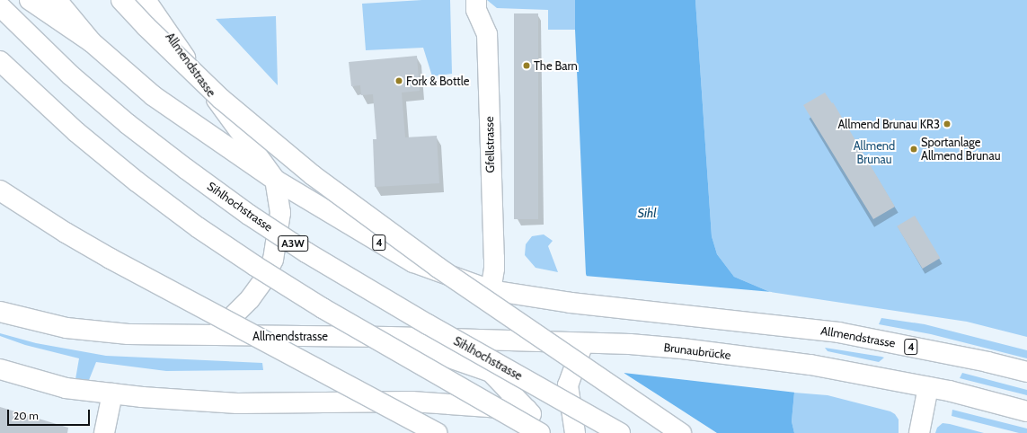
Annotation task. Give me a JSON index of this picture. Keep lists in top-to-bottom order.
{
  "streets": {
    "main road": [
      "Allmendstrasse",
      "Gfellstrasse",
      "Sihlhochstrasse",
      "4",
      "A3W",
      "Brunaubrücke"
    ]
  },
  "crossings": [
    ["Allmendstrasse", "Gfellstrasse"],
    ["Allmendstrasse", "Brunaubrücke"]
  ],
  "water": ["Sihl"],
  "parks": ["Allmend Brunau"],
  "places": [
    "The Barn",
    "Fork & Bottle",
    "Allmend Brunau KR3",
    "Sportanlage Allmend Brunau"
  ],
  "scale_bar": "20 m"
}
